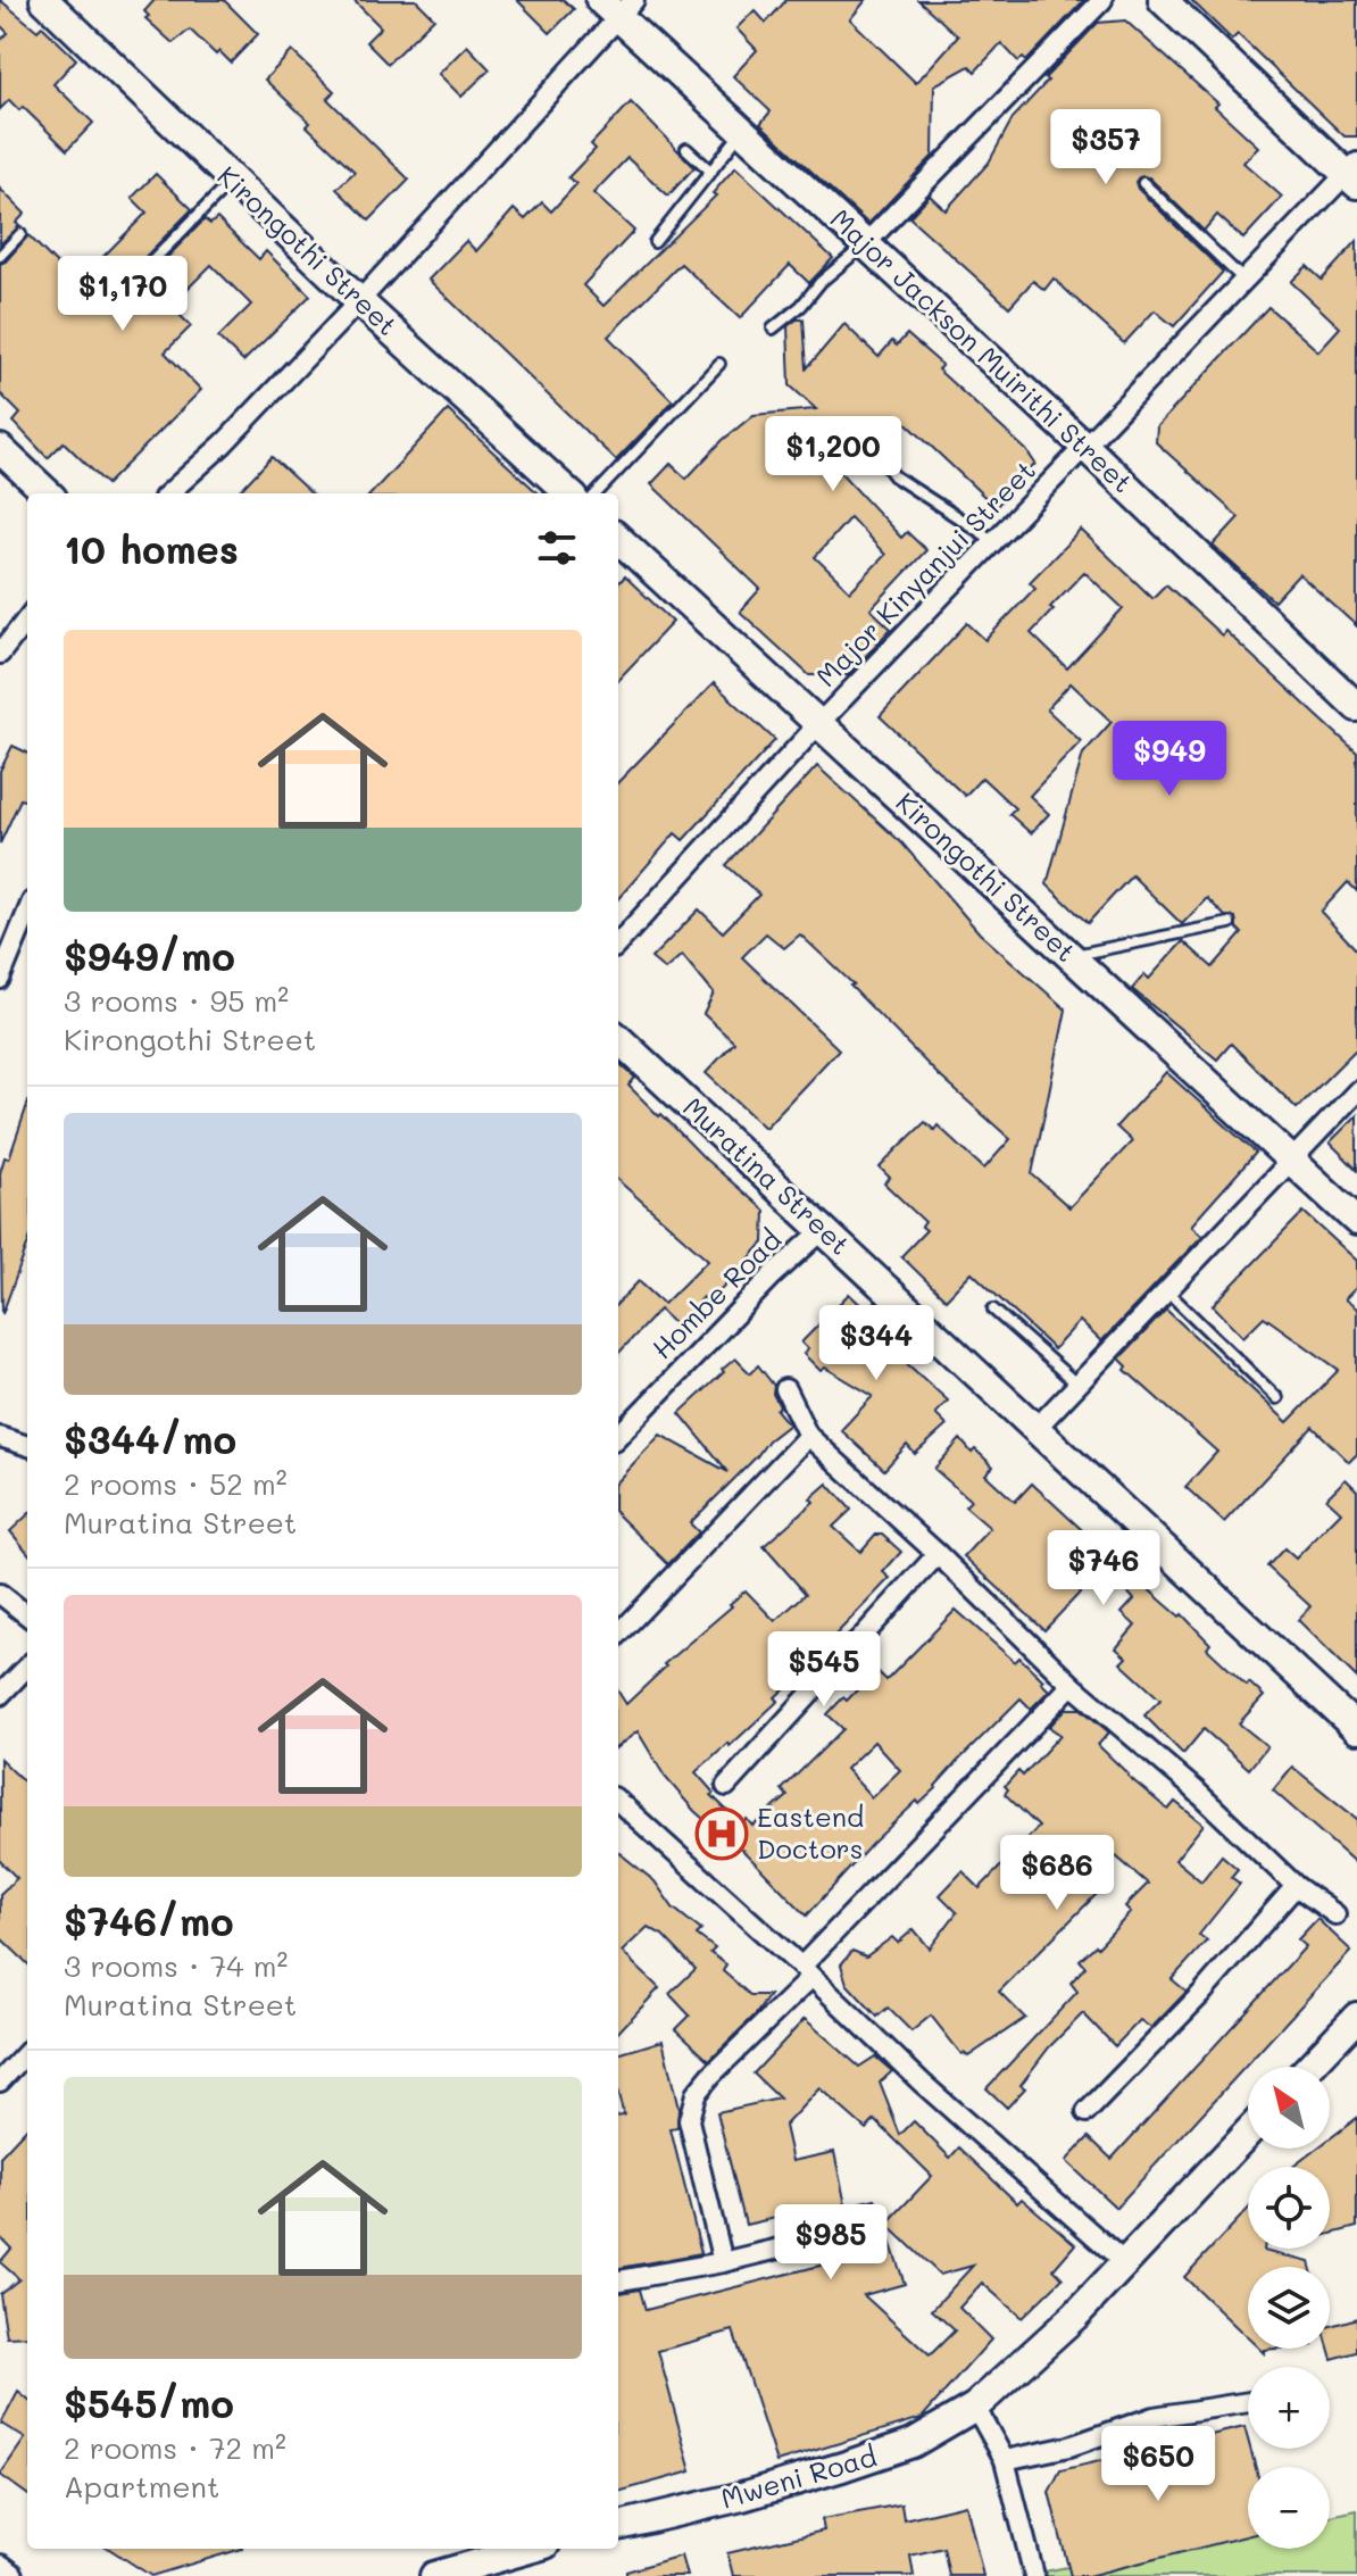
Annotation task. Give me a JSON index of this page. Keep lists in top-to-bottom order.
{
  "streets": {
    "street": [
      "Kirongothi Street",
      "Major Jackson Muirithi Street",
      "Major Kinyanjui Street",
      "Muratina Street",
      "Hombe Road",
      "Mweni Road"
    ]
  },
  "crossings": [
    ["Kirongothi Street", "Major Kinyanjui Street"],
    ["Major Jackson Muirithi Street", "Major Kinyanjui Street"],
    ["Muratina Street", "Hombe Road"]
  ],
  "places": {
    "hospital": ["Eastend Doctors"]
  },
  "north": "top left",
  "page": {
    "price": [
      "$357",
      "$1,170",
      "$1,200",
      "$949",
      "$344",
      "$746",
      "$545",
      "$686",
      "$985",
      "$650"
    ],
    "heading": "10 homes",
    "list": [
      {
        "name": "$949/mo",
        "note": "3 rooms · 95 m² · Kirongothi Street"
      },
      {
        "name": "$344/mo",
        "note": "2 rooms · 52 m² · Muratina Street"
      },
      {
        "name": "$746/mo",
        "note": "3 rooms · 74 m² · Muratina Street"
      },
      {
        "name": "$545/mo",
        "note": "2 rooms · 72 m² · Apartment"
      }
    ],
    "map_buttons": ["+", "−"]
  }
}
